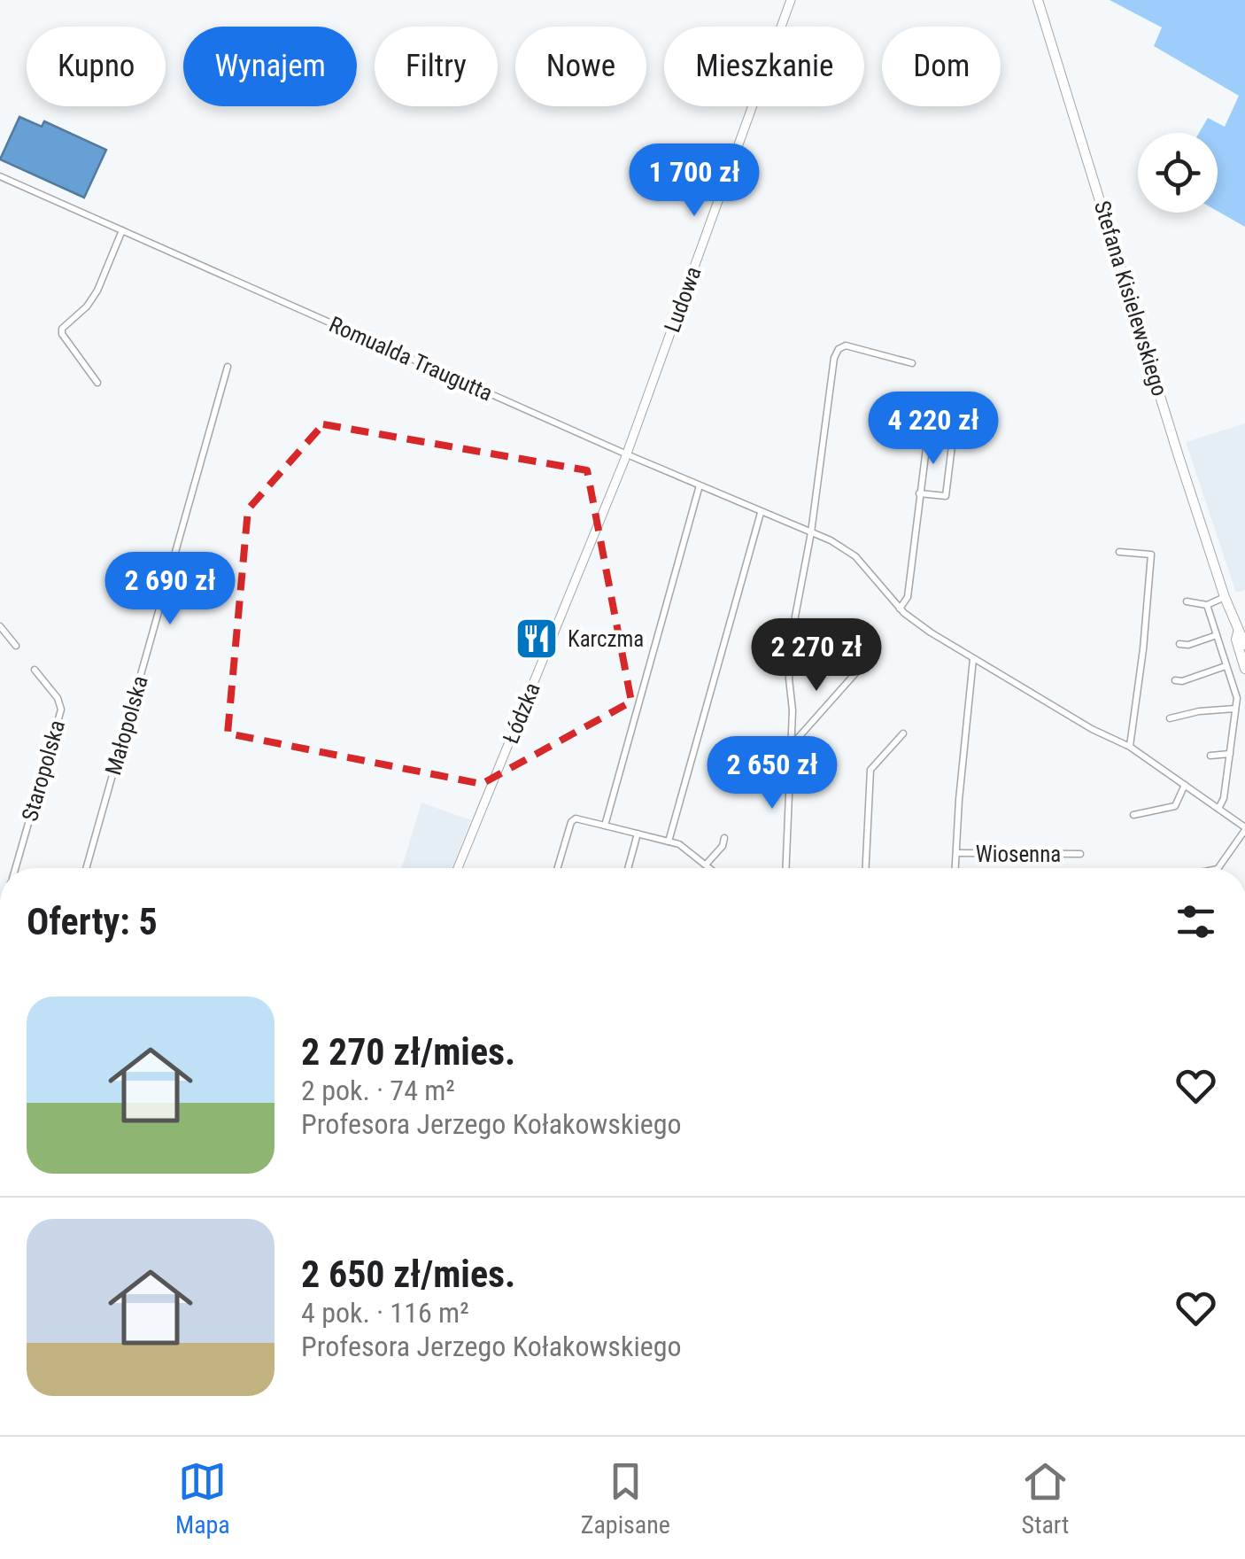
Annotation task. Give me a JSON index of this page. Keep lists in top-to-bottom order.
{
  "streets": {
    "main road": ["Stefana Kisielewskiego"],
    "street": [
      "Ludowa",
      "Romualda Traugutta",
      "Łódzka",
      "Małopolska",
      "Staropolska",
      "Wiosenna"
    ]
  },
  "crossings": [
    ["Ludowa", "Romualda Traugutta"],
    ["Ludowa", "Łódzka"],
    ["Romualda Traugutta", "Łódzka"]
  ],
  "places": {
    "restaurant": ["Karczma"]
  },
  "page": {
    "chip": [
      "Kupno",
      "Wynajem",
      "Filtry",
      "Nowe",
      "Mieszkanie",
      "Dom"
    ],
    "price": [
      "1 700 zł",
      "4 220 zł",
      "2 690 zł",
      "2 270 zł",
      "2 650 zł"
    ],
    "heading": "Oferty: 5",
    "list": [
      {
        "name": "2 270 zł/mies.",
        "note": "2 pok. · 74 m² · Profesora Jerzego Kołakowskiego"
      },
      {
        "name": "2 650 zł/mies.",
        "note": "4 pok. · 116 m² · Profesora Jerzego Kołakowskiego"
      }
    ],
    "tabs": ["Mapa", "Zapisane", "Start"]
  }
}
